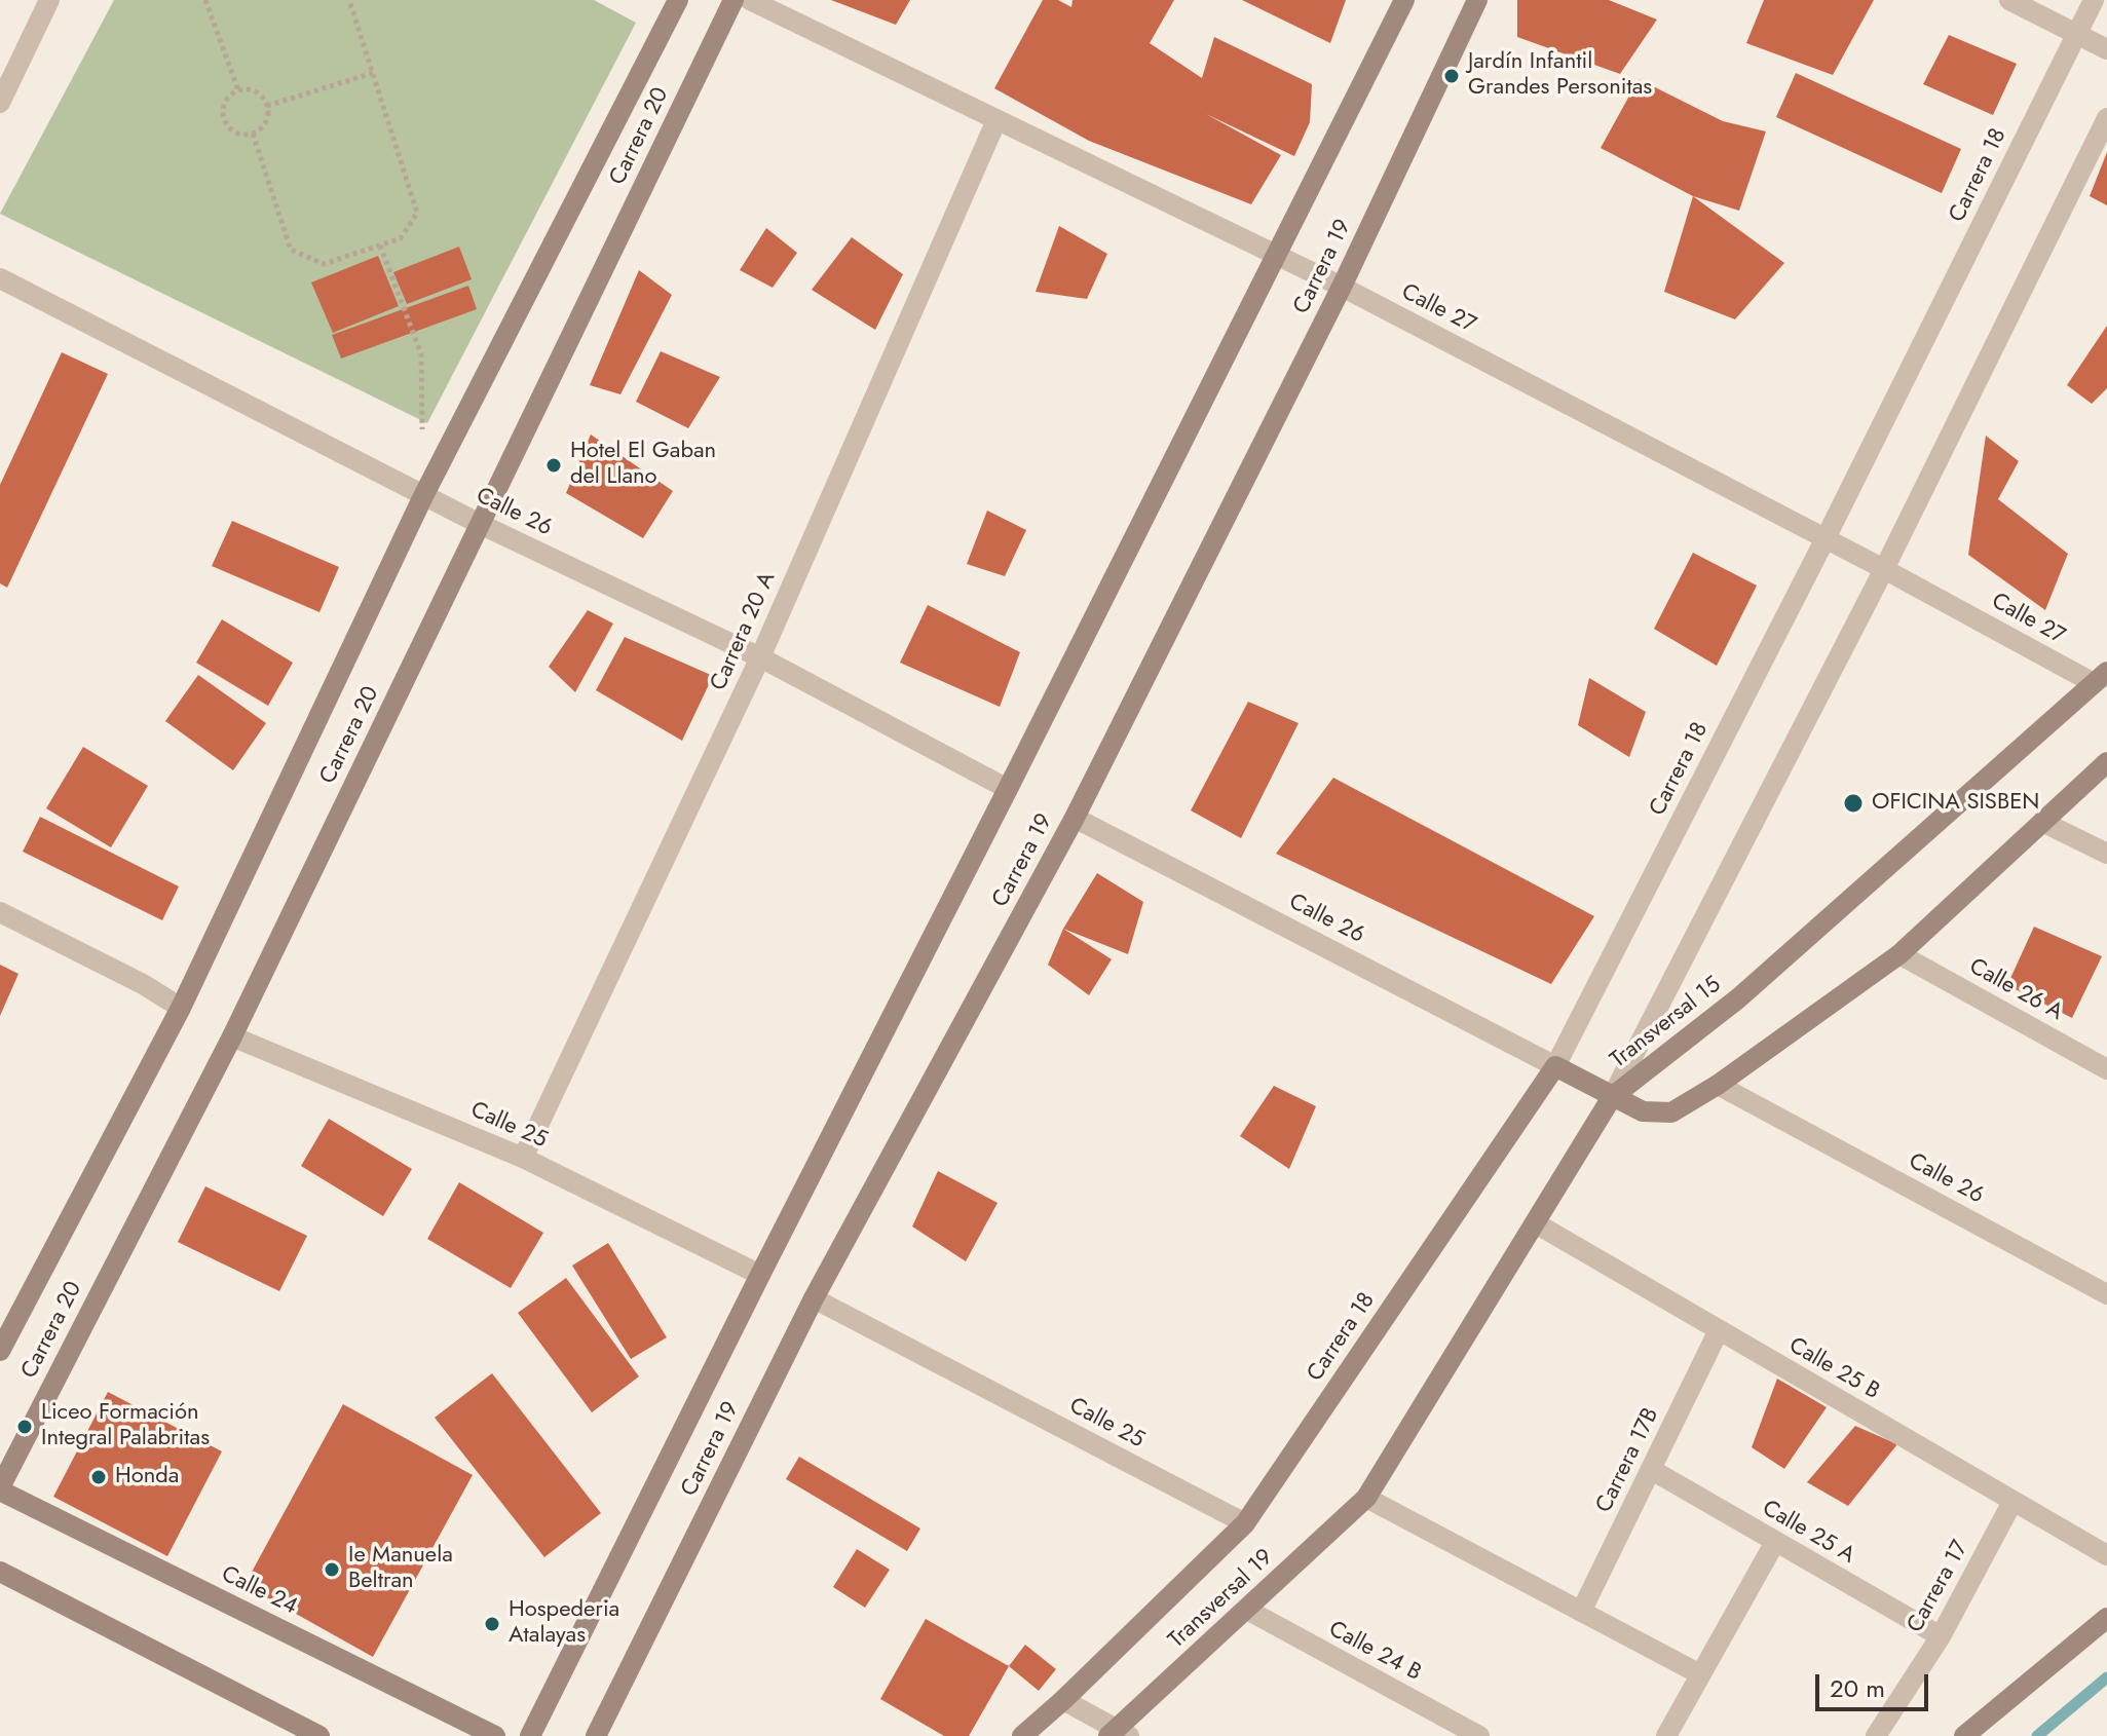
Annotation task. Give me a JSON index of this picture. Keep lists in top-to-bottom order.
{
  "streets": {
    "main road": [
      "Carrera 20",
      "Carrera 18",
      "Carrera 19",
      "Transversal 15",
      "Calle 24",
      "Transversal 19"
    ],
    "street": [
      "Calle 27",
      "Calle 26",
      "Carrera 20 A",
      "Calle 26 A",
      "Calle 25",
      "Calle 25 B",
      "Carrera 17B",
      "Calle 25 A",
      "Carrera 17",
      "Calle 24 B"
    ]
  },
  "crossings": [
    ["Carrera 20", "Calle 26"],
    ["Carrera 20", "Calle 25"],
    ["Carrera 20", "Calle 24"],
    ["Carrera 18", "Calle 27"],
    ["Carrera 18", "Calle 26"],
    ["Carrera 18", "Calle 25"],
    ["Carrera 18", "Transversal 19"],
    ["Carrera 19", "Calle 27"],
    ["Carrera 19", "Calle 26"],
    ["Carrera 19", "Calle 25"],
    ["Calle 27", "Carrera 20 A"],
    ["Calle 27", "Transversal 15"],
    ["Calle 26", "Carrera 20 A"],
    ["Calle 26", "Transversal 15"],
    ["Carrera 20 A", "Calle 25"],
    ["Calle 26 A", "Transversal 15"],
    ["Calle 25", "Transversal 19"],
    ["Calle 25 B", "Carrera 17B"],
    ["Calle 25 B", "Carrera 17"],
    ["Carrera 17B", "Calle 25 A"],
    ["Calle 25 A", "Carrera 17"],
    ["Transversal 19", "Calle 24 B"]
  ],
  "places": [
    "Jardín Infantil Grandes Personitas",
    "Hotel El Gaban del Llano",
    "OFICINA SISBEN",
    "Liceo Formación Integral Palabritas",
    "Honda",
    "Ie Manuela Beltran",
    "Hospederia Atalayas"
  ],
  "scale_bar": "20 m"
}
